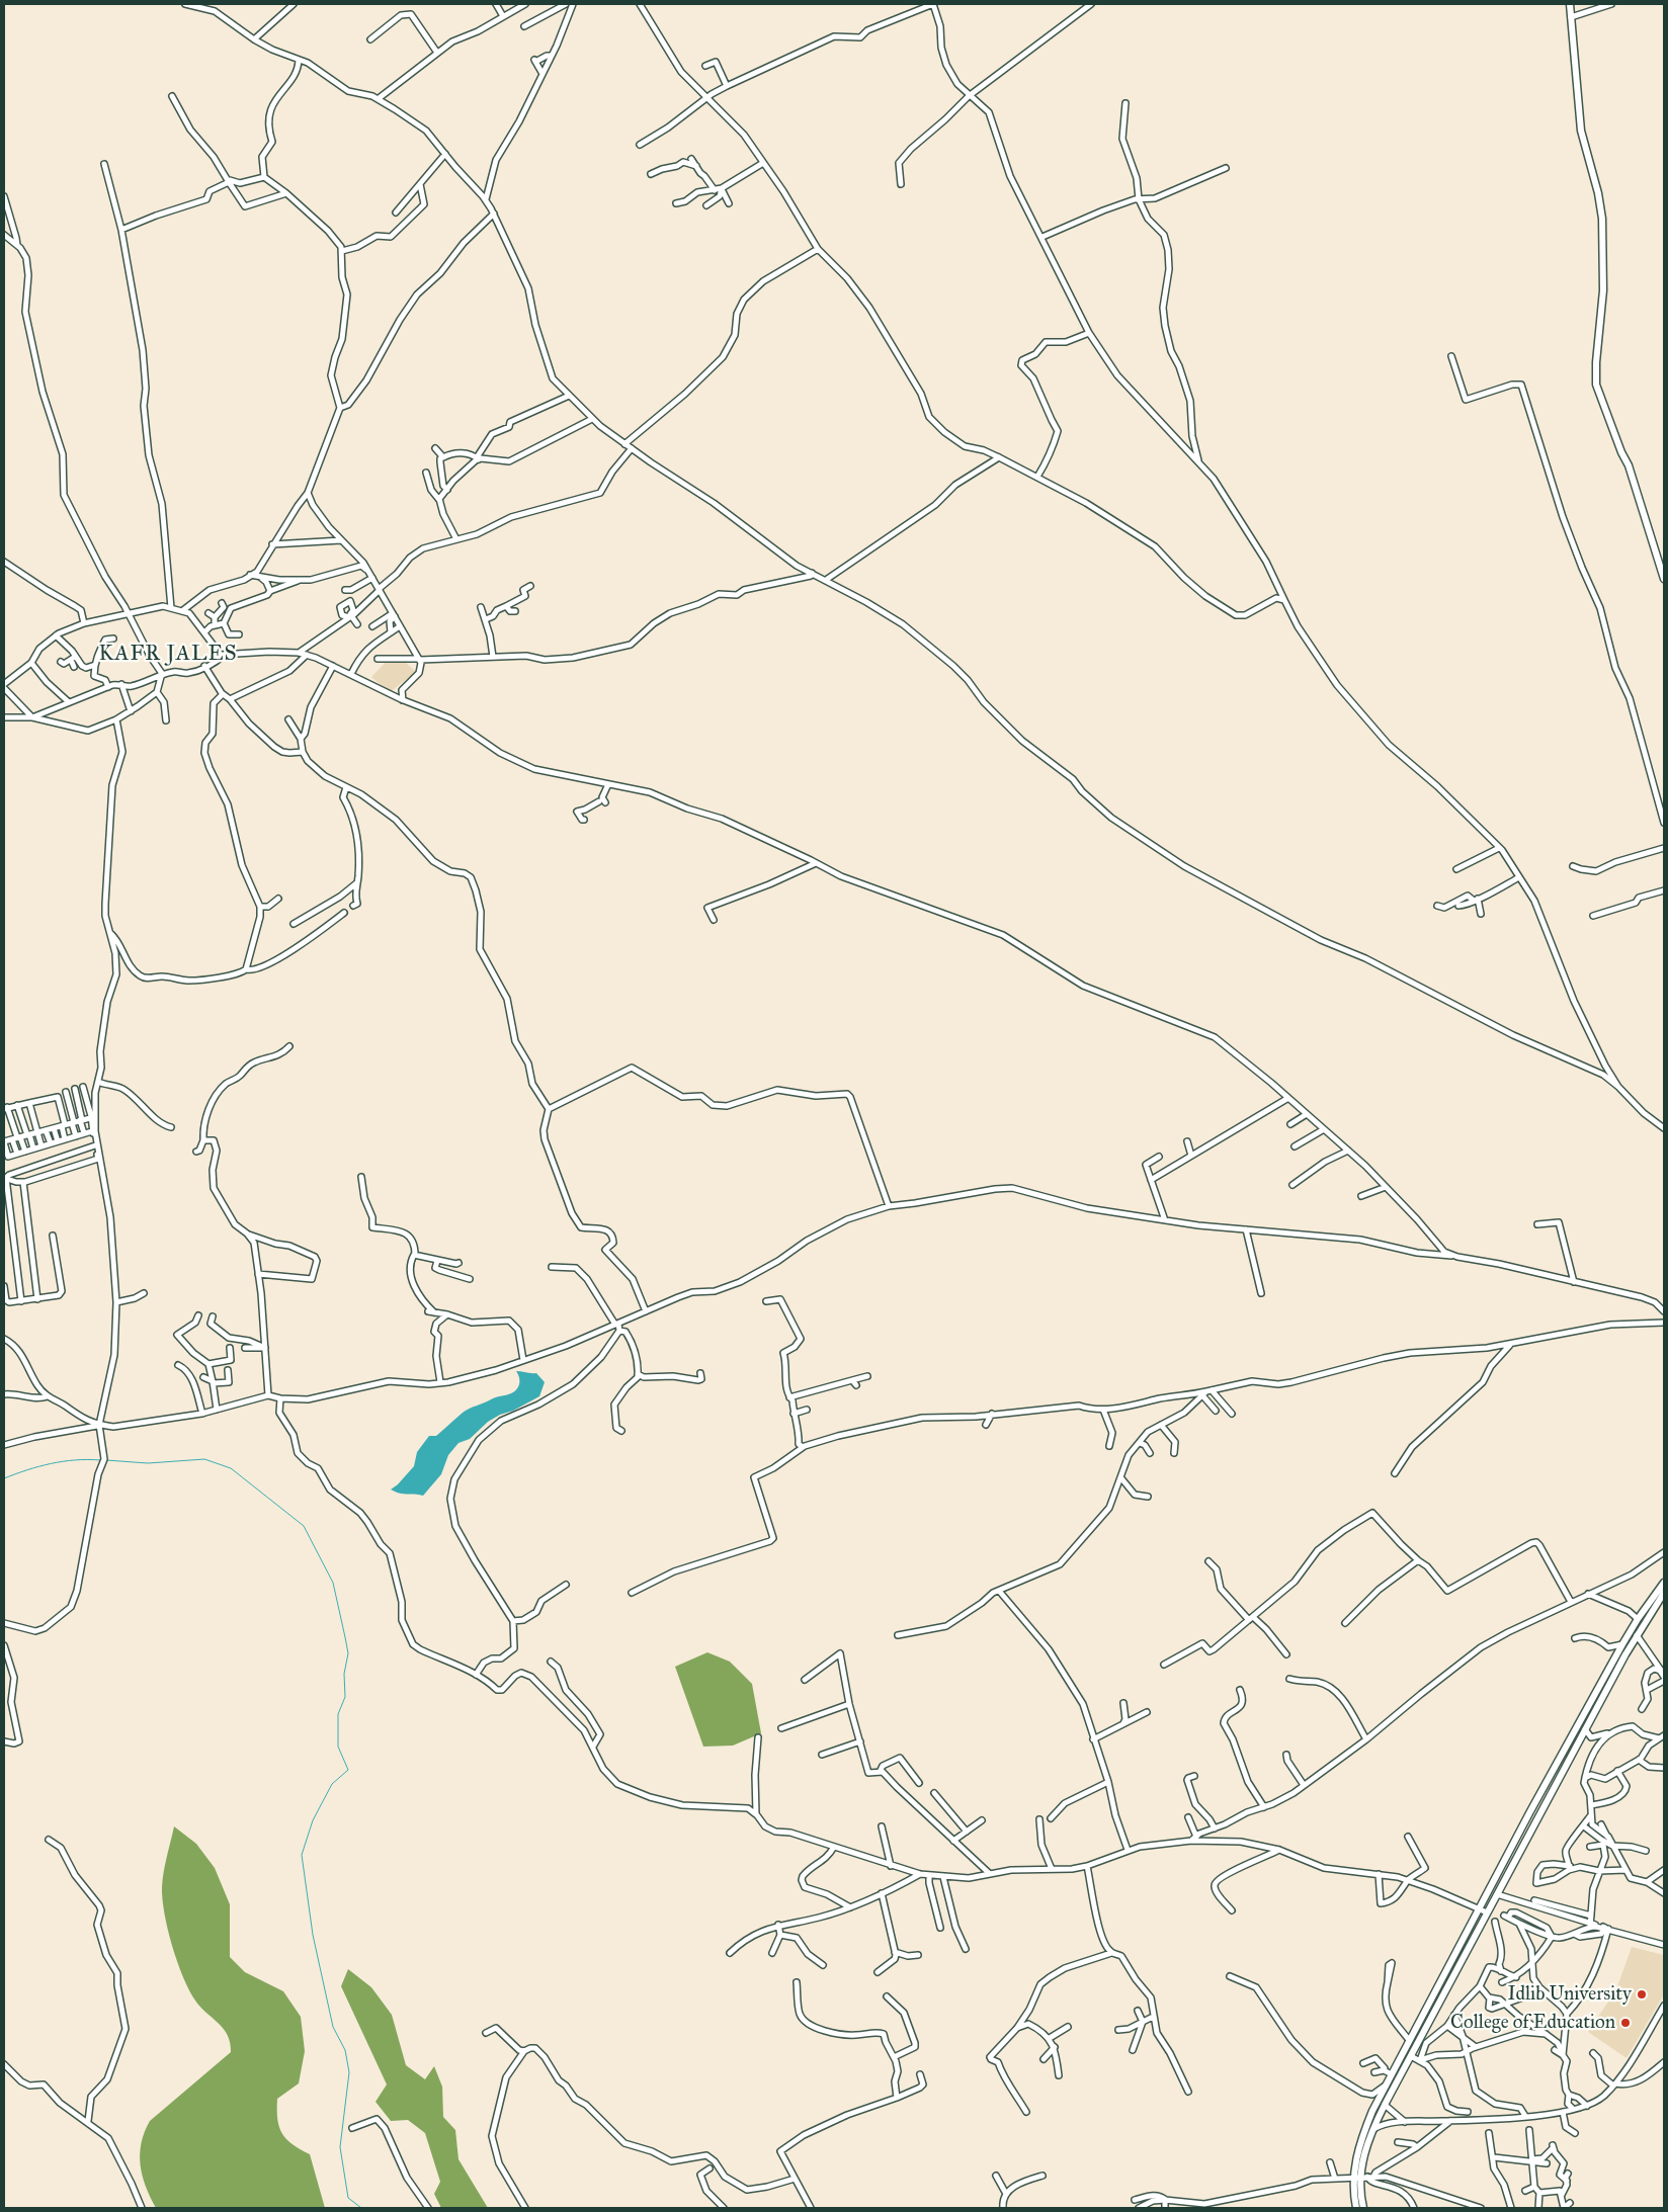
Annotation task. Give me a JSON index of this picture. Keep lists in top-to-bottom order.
{
  "districts": ["KAFR JALES"],
  "places": ["Idlib University", "College of Education"]
}
